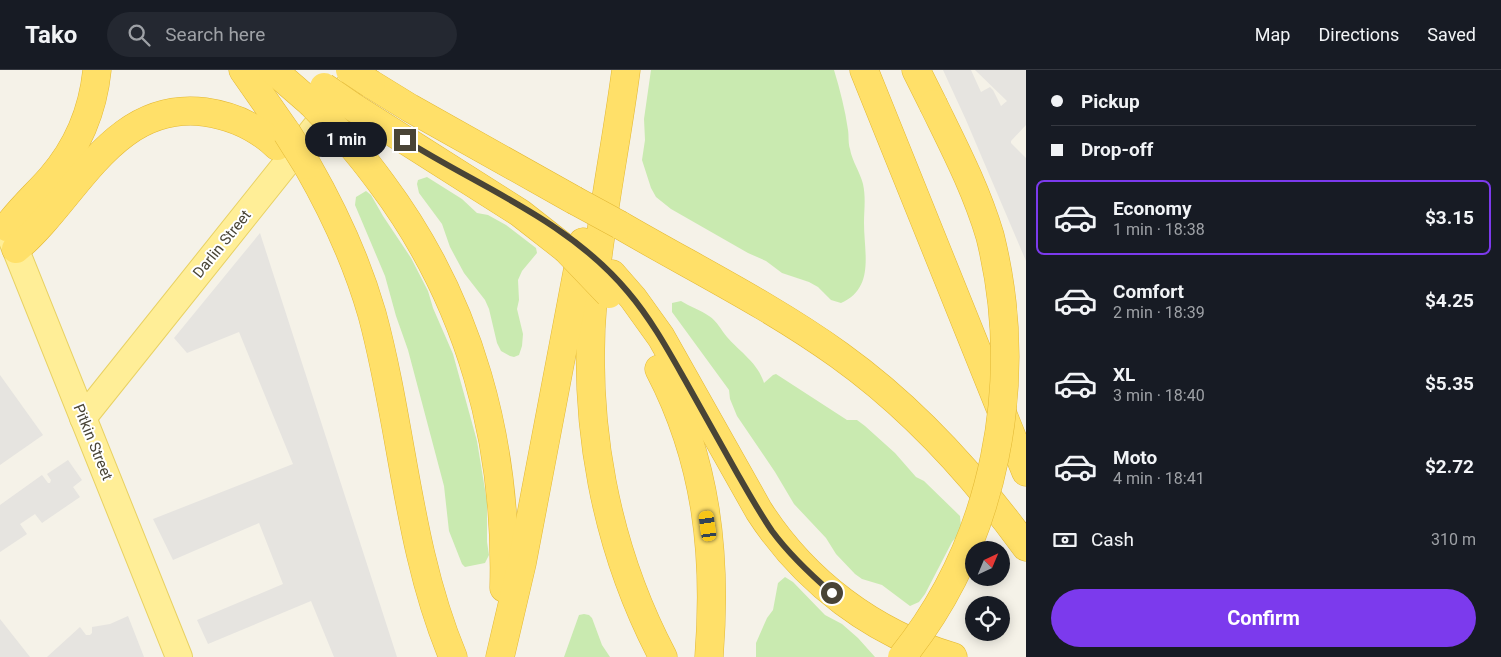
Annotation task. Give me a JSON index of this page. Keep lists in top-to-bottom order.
{
  "streets": {
    "main road": ["Darlin Street", "Pitkin Street"]
  },
  "crossings": [
    ["Darlin Street", "Pitkin Street"]
  ],
  "north": "top right",
  "page": {
    "header": "Tako",
    "search": "Search here",
    "nav": ["Map", "Directions", "Saved"],
    "banner": ["Pickup", "Drop-off"],
    "bubble": "1 min",
    "list": [
      {
        "name": "Economy",
        "note": "1 min · 18:38",
        "value": "$3.15"
      },
      {
        "name": "Comfort",
        "note": "2 min · 18:39",
        "value": "$4.25"
      },
      {
        "name": "XL",
        "note": "3 min · 18:40",
        "value": "$5.35"
      },
      {
        "name": "Moto",
        "note": "4 min · 18:41",
        "value": "$2.72"
      }
    ],
    "pay": ["Cash", "310 m"],
    "buttons": "Confirm"
  }
}
